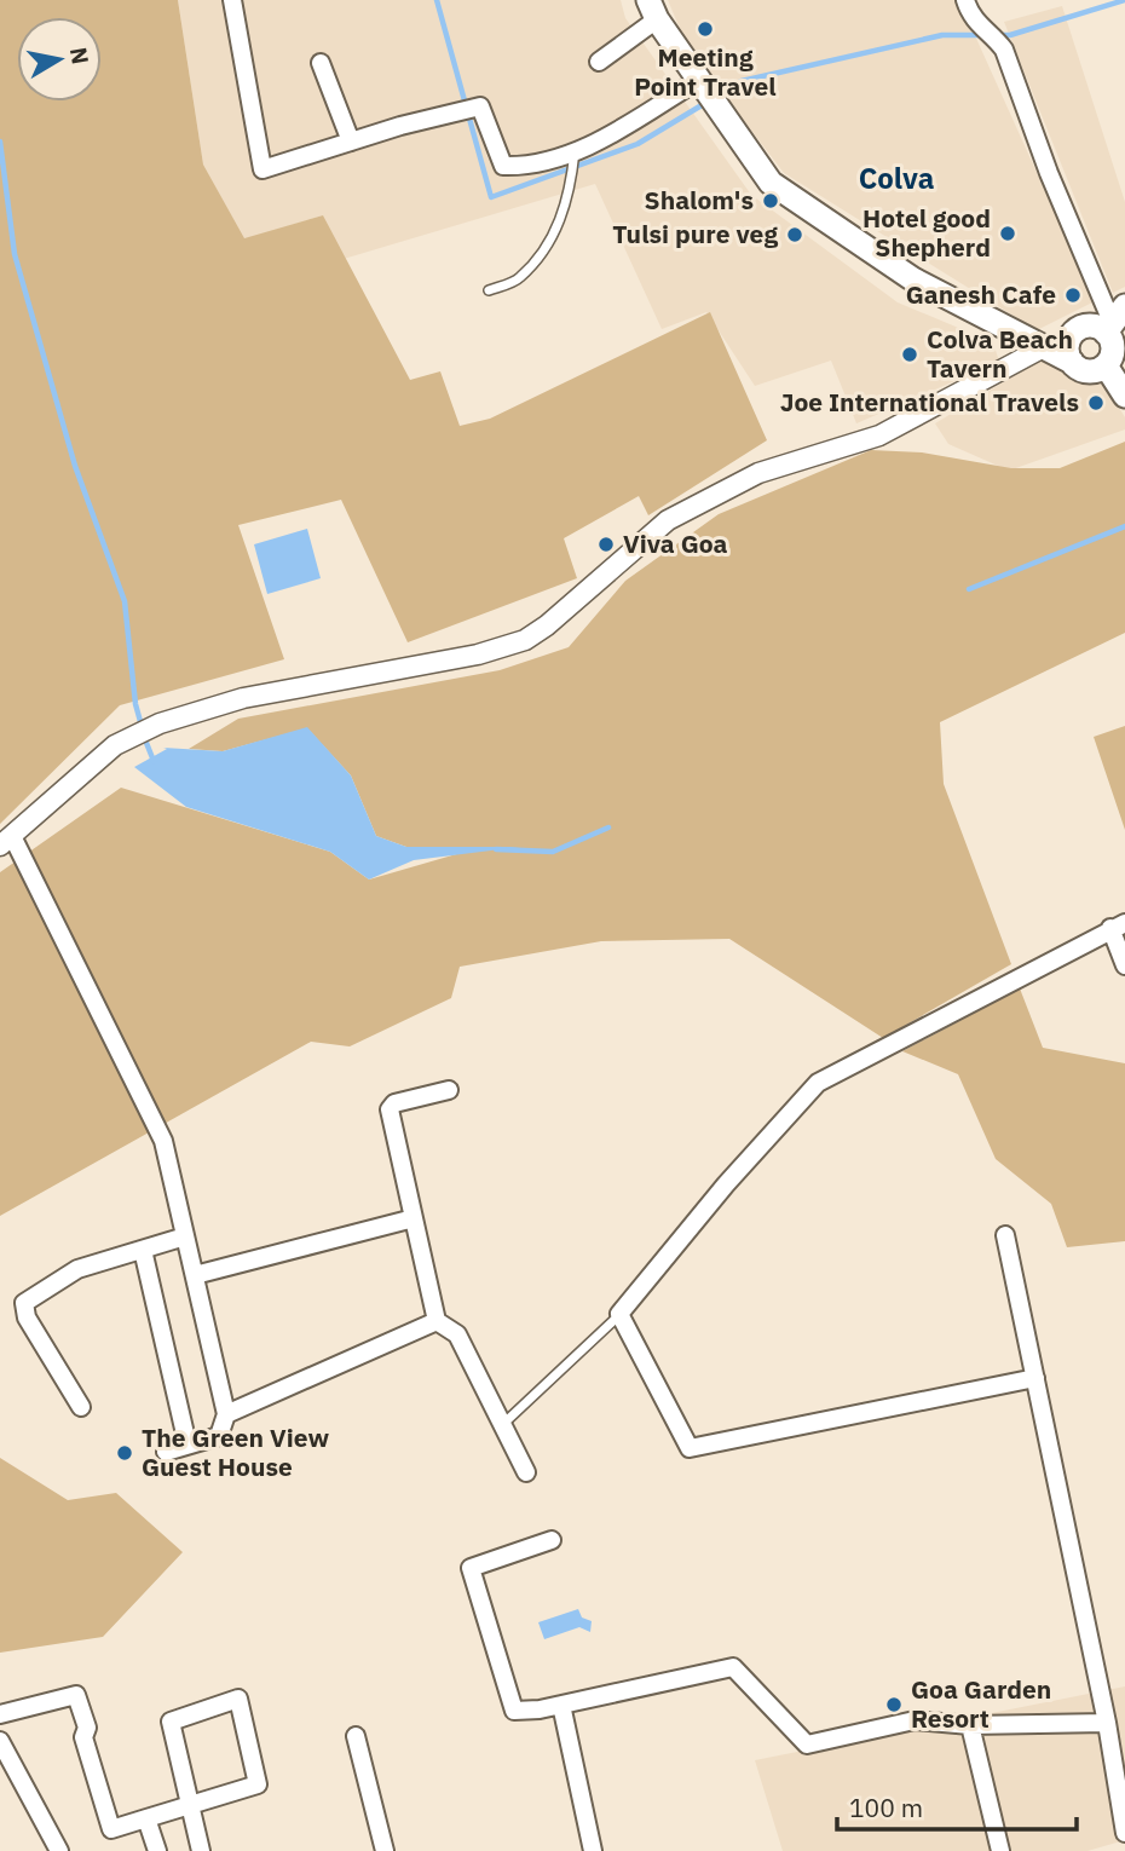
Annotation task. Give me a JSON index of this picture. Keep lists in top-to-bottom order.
{
  "districts": ["Colva"],
  "places": [
    "Meeting Point Travel",
    "Shalom's",
    "Hotel good Shepherd",
    "Tulsi pure veg",
    "Ganesh Cafe",
    "Colva Beach Tavern",
    "Joe International Travels",
    "Viva Goa",
    "The Green View Guest House",
    "Goa Garden Resort"
  ],
  "scale_bar": "100 m",
  "north": "right"
}
